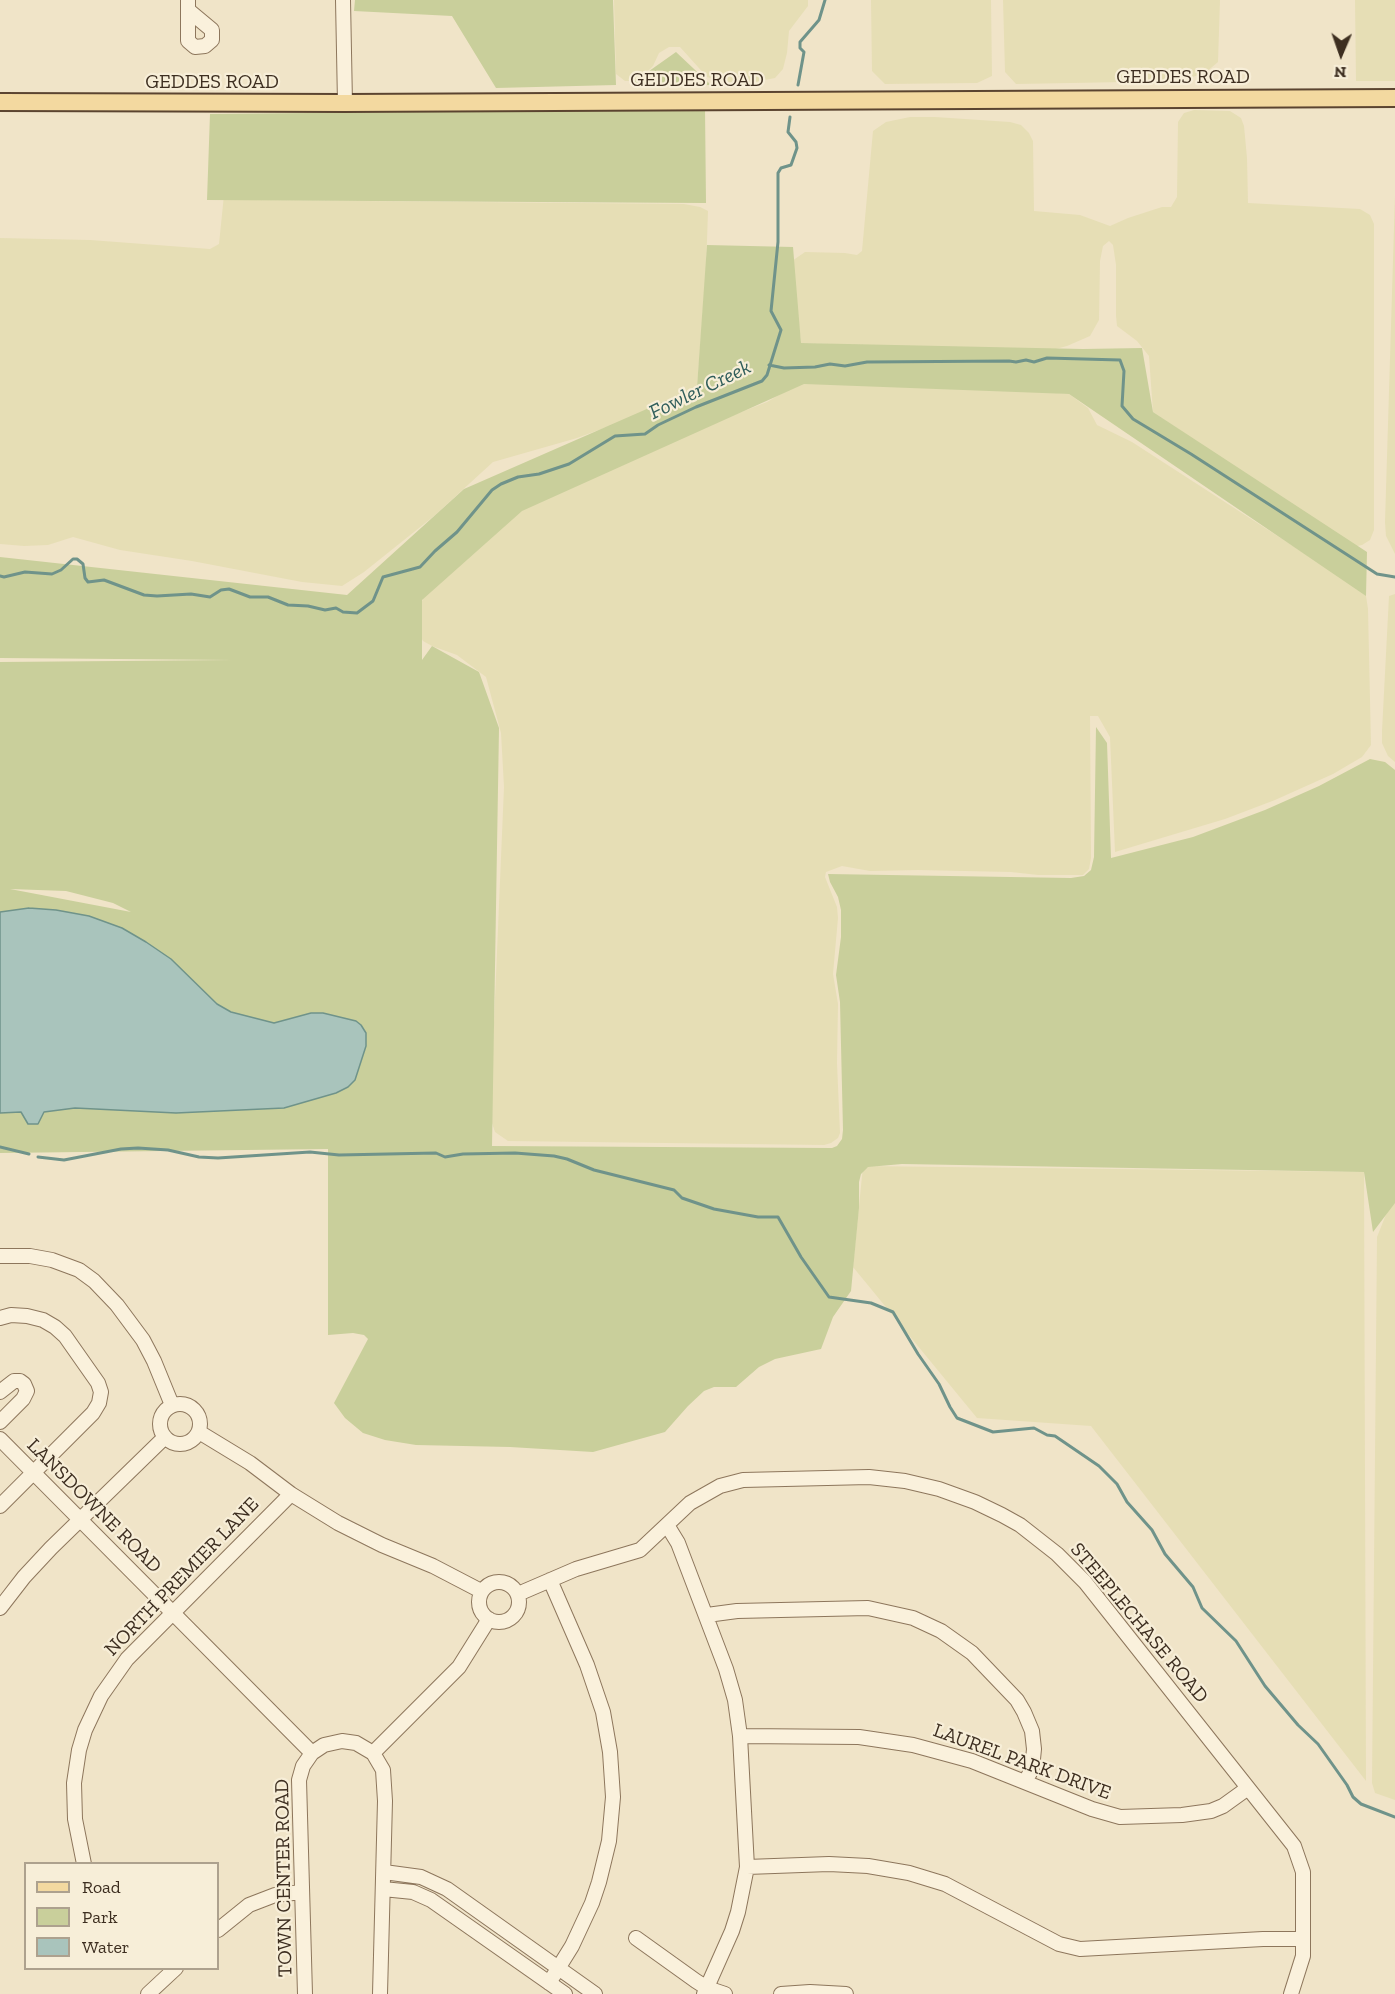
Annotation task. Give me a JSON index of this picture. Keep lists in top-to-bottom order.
{
  "streets": {
    "main road": ["GEDDES ROAD"],
    "street": [
      "LANSDOWNE ROAD",
      "NORTH PREMIER LANE",
      "STEEPLECHASE ROAD",
      "LAUREL PARK DRIVE",
      "TOWN CENTER ROAD"
    ]
  },
  "crossings": [
    ["LANSDOWNE ROAD", "NORTH PREMIER LANE"],
    ["LANSDOWNE ROAD", "TOWN CENTER ROAD"],
    ["STEEPLECHASE ROAD", "LAUREL PARK DRIVE"]
  ],
  "water": ["Fowler Creek"],
  "legend": ["Road", "Park", "Water"],
  "north": "bottom"
}
